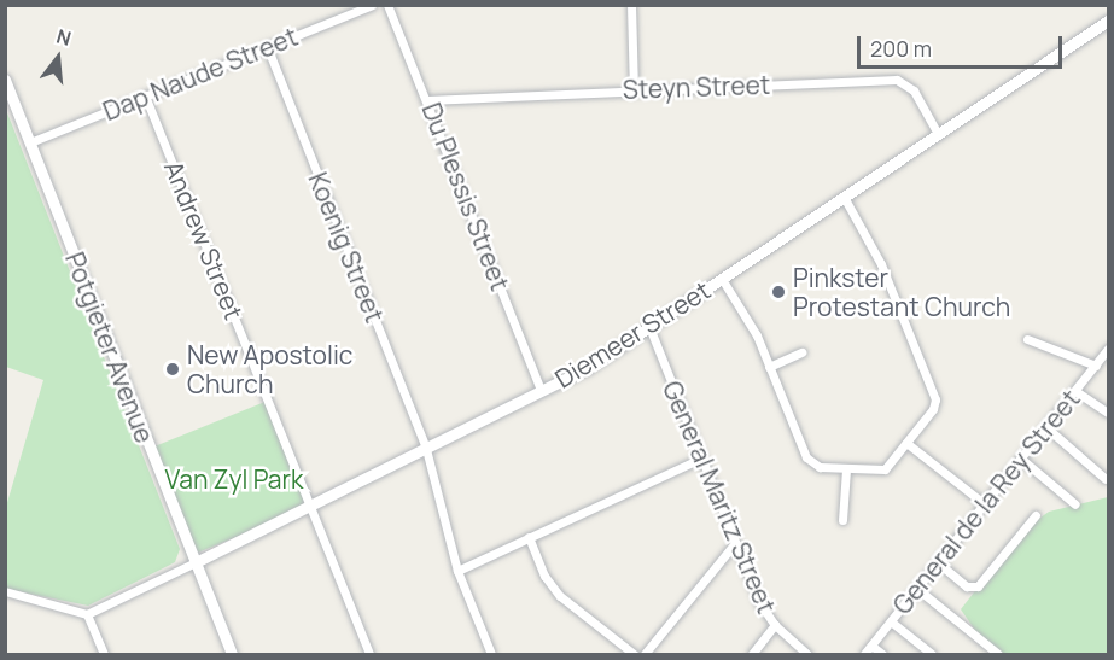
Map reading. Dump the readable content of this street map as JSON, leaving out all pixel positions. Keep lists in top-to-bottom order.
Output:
{
  "streets": {
    "street": [
      "Dap Naude Street",
      "Steyn Street",
      "Du Plessis Street",
      "Andrew Street",
      "Koenig Street",
      "Diemeer Street",
      "Potgieter Avenue",
      "General Maritz Street",
      "General de la Rey Street"
    ]
  },
  "crossings": [
    ["Dap Naude Street", "Andrew Street"],
    ["Dap Naude Street", "Koenig Street"],
    ["Dap Naude Street", "Potgieter Avenue"],
    ["Steyn Street", "Du Plessis Street"],
    ["Steyn Street", "Diemeer Street"],
    ["Du Plessis Street", "Diemeer Street"],
    ["Andrew Street", "Diemeer Street"],
    ["Koenig Street", "Diemeer Street"],
    ["Diemeer Street", "Potgieter Avenue"],
    ["Diemeer Street", "General Maritz Street"]
  ],
  "parks": ["Van Zyl Park"],
  "places": ["Pinkster Protestant Church", "New Apostolic Church"],
  "scale_bar": "200 m",
  "north": "top"
}
